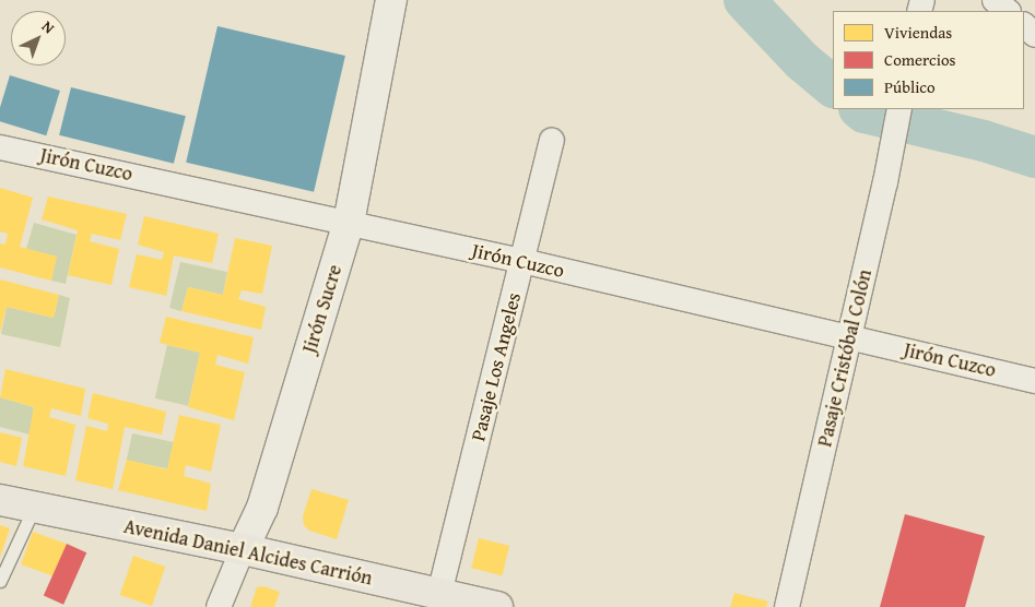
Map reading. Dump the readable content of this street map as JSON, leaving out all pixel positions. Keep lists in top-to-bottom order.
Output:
{
  "streets": {
    "main road": ["Avenida Daniel Alcides Carrión"],
    "street": [
      "Jirón Cuzco",
      "Jirón Sucre",
      "Pasaje Cristóbal Colón",
      "Pasaje Los Angeles"
    ]
  },
  "crossings": [
    ["Jirón Cuzco", "Jirón Sucre"],
    ["Jirón Cuzco", "Pasaje Cristóbal Colón"],
    ["Jirón Cuzco", "Pasaje Los Angeles"],
    ["Jirón Sucre", "Avenida Daniel Alcides Carrión"],
    ["Pasaje Los Angeles", "Avenida Daniel Alcides Carrión"]
  ],
  "legend": ["Viviendas", "Comercios", "Público"],
  "north": "top right"
}
